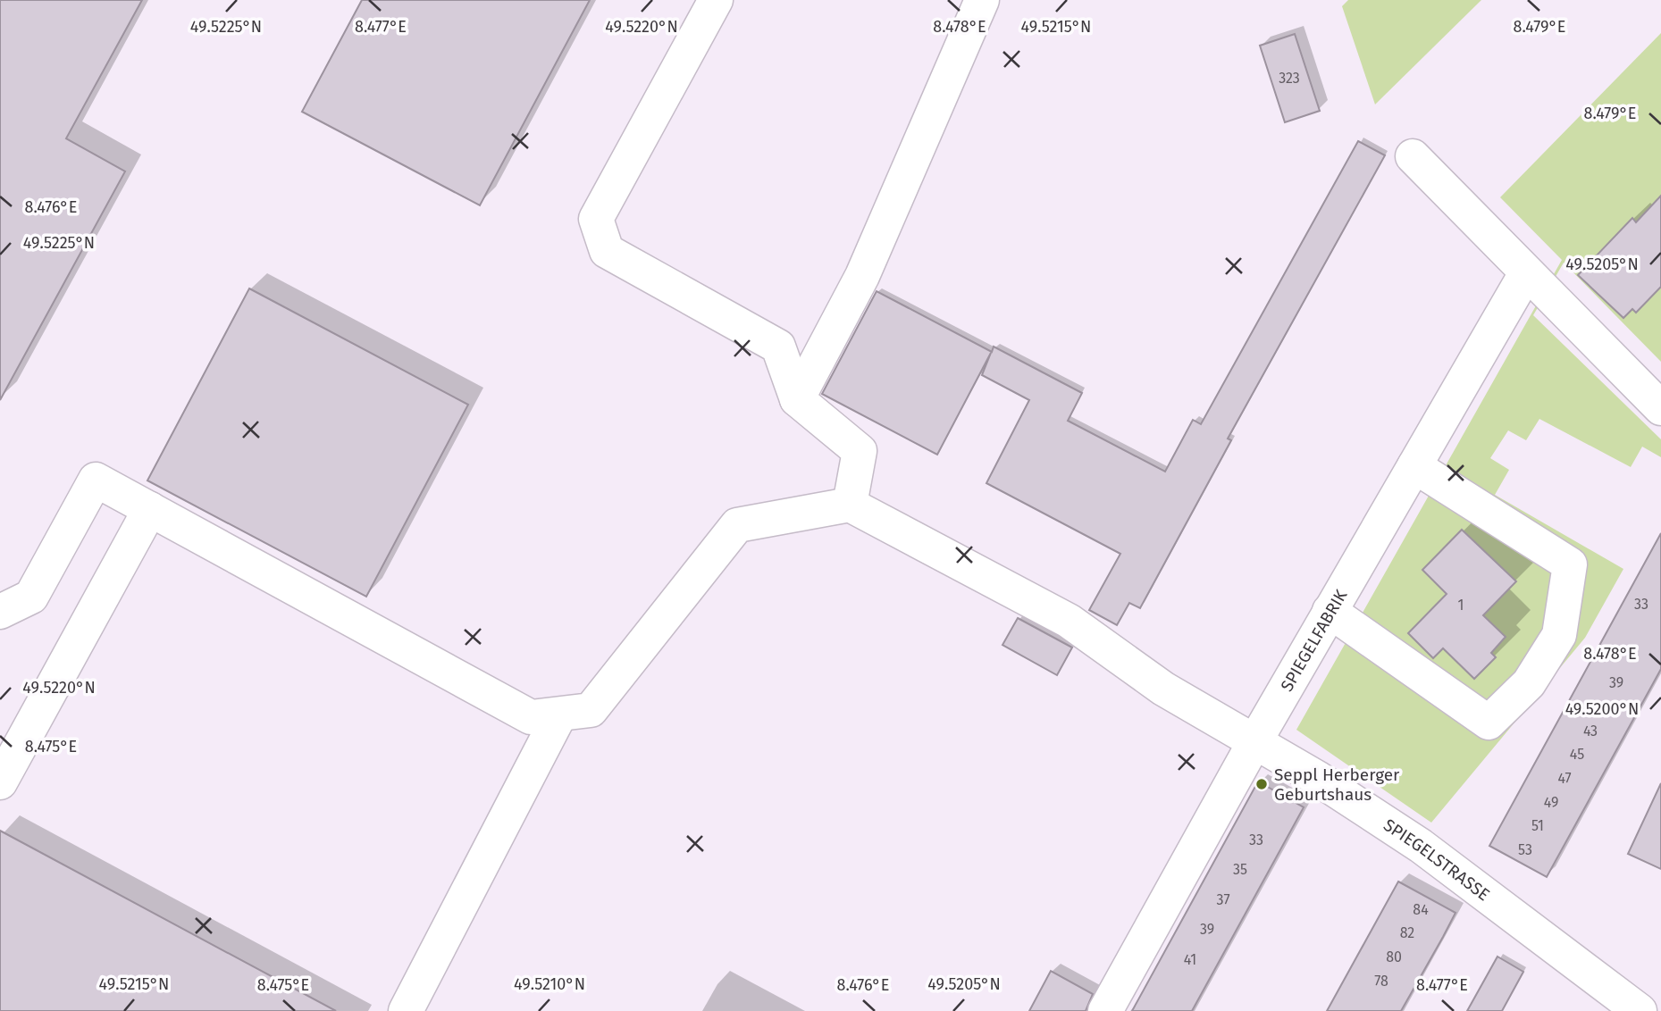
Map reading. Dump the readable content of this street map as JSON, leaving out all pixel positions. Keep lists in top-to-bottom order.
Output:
{
  "streets": {
    "street": ["SPIEGELFABRIK", "SPIEGELSTRASSE"]
  },
  "crossings": [
    ["SPIEGELFABRIK", "SPIEGELSTRASSE"]
  ],
  "places": ["Seppl Herberger Geburtshaus"],
  "house_numbers": [
    "323",
    "33",
    "1",
    "39",
    "43",
    "45",
    "47",
    "49",
    "51",
    "33",
    "53",
    "35",
    "37",
    "84",
    "39",
    "82",
    "80",
    "41",
    "78"
  ],
  "coordinates": [
    "8.477°E",
    "8.478°E",
    "8.479°E",
    "49.5225°N",
    "49.5220°N",
    "49.5215°N",
    "8.476°E",
    "49.5205°N",
    "49.5200°N",
    "8.475°E",
    "49.5210°N"
  ]
}
